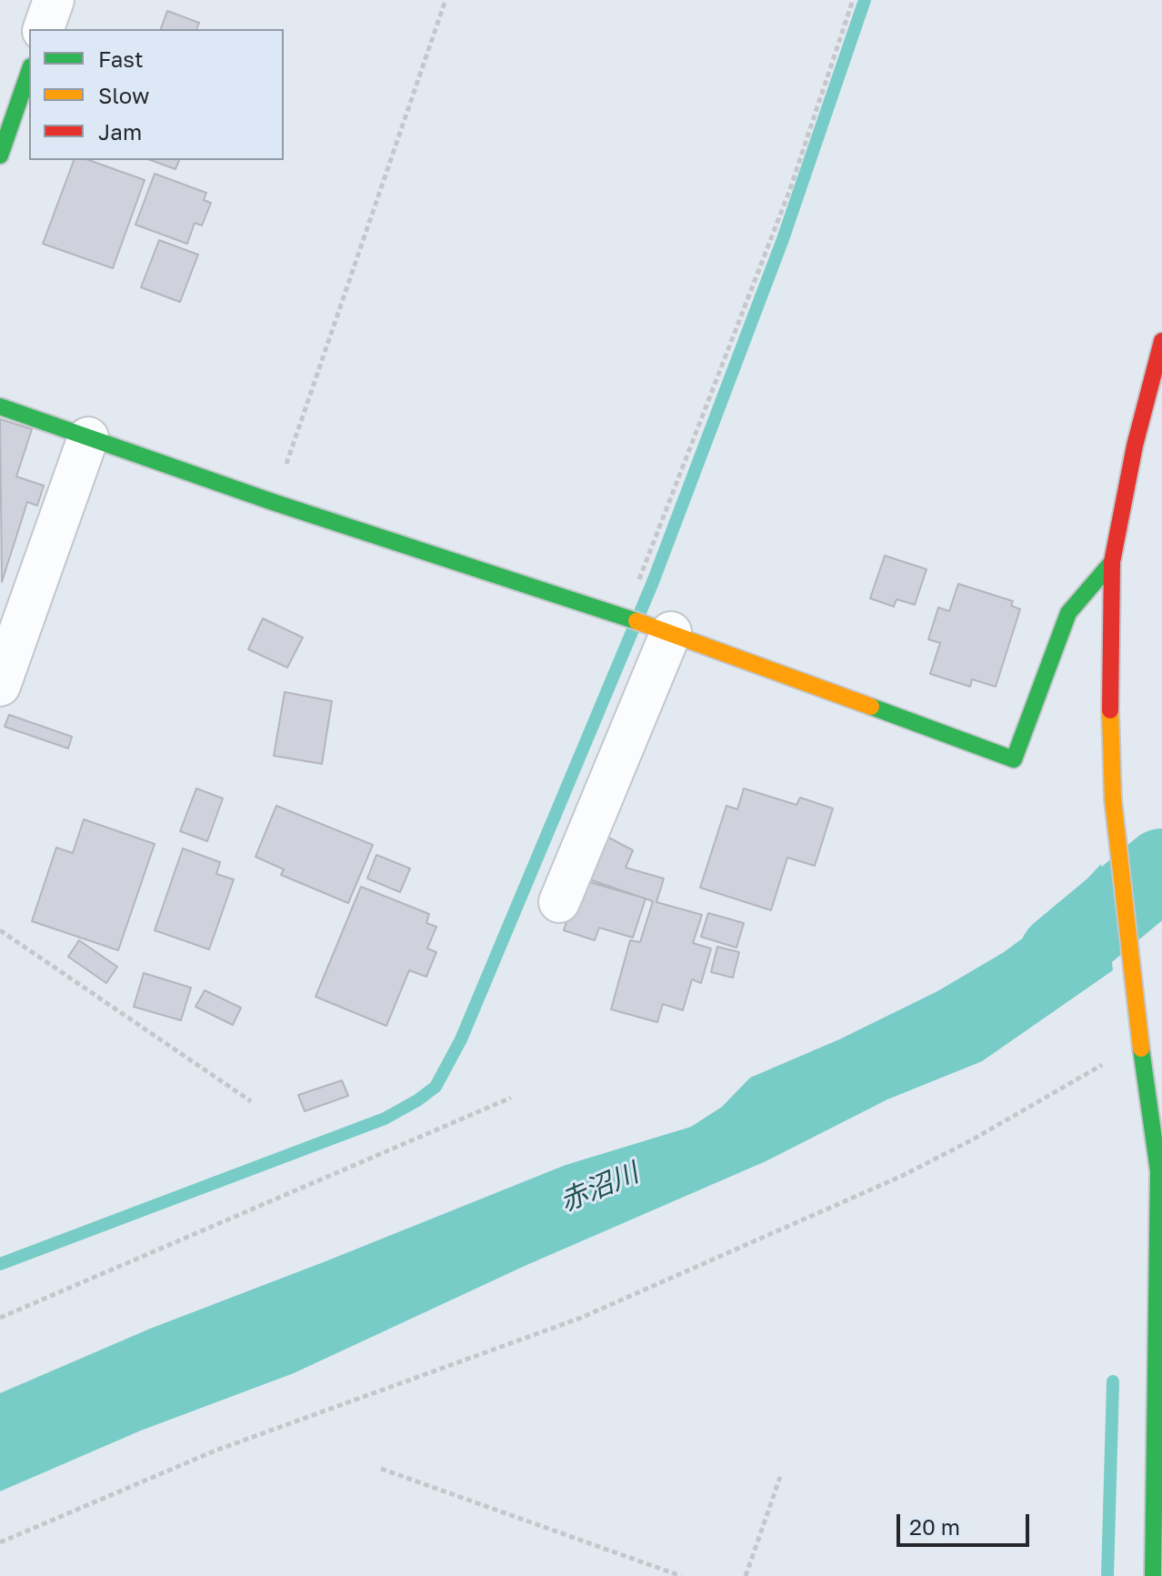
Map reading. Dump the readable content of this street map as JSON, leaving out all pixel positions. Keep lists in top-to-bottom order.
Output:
{
  "water": ["赤沼川"],
  "legend": ["Fast", "Slow", "Jam"],
  "scale_bar": "20 m"
}
